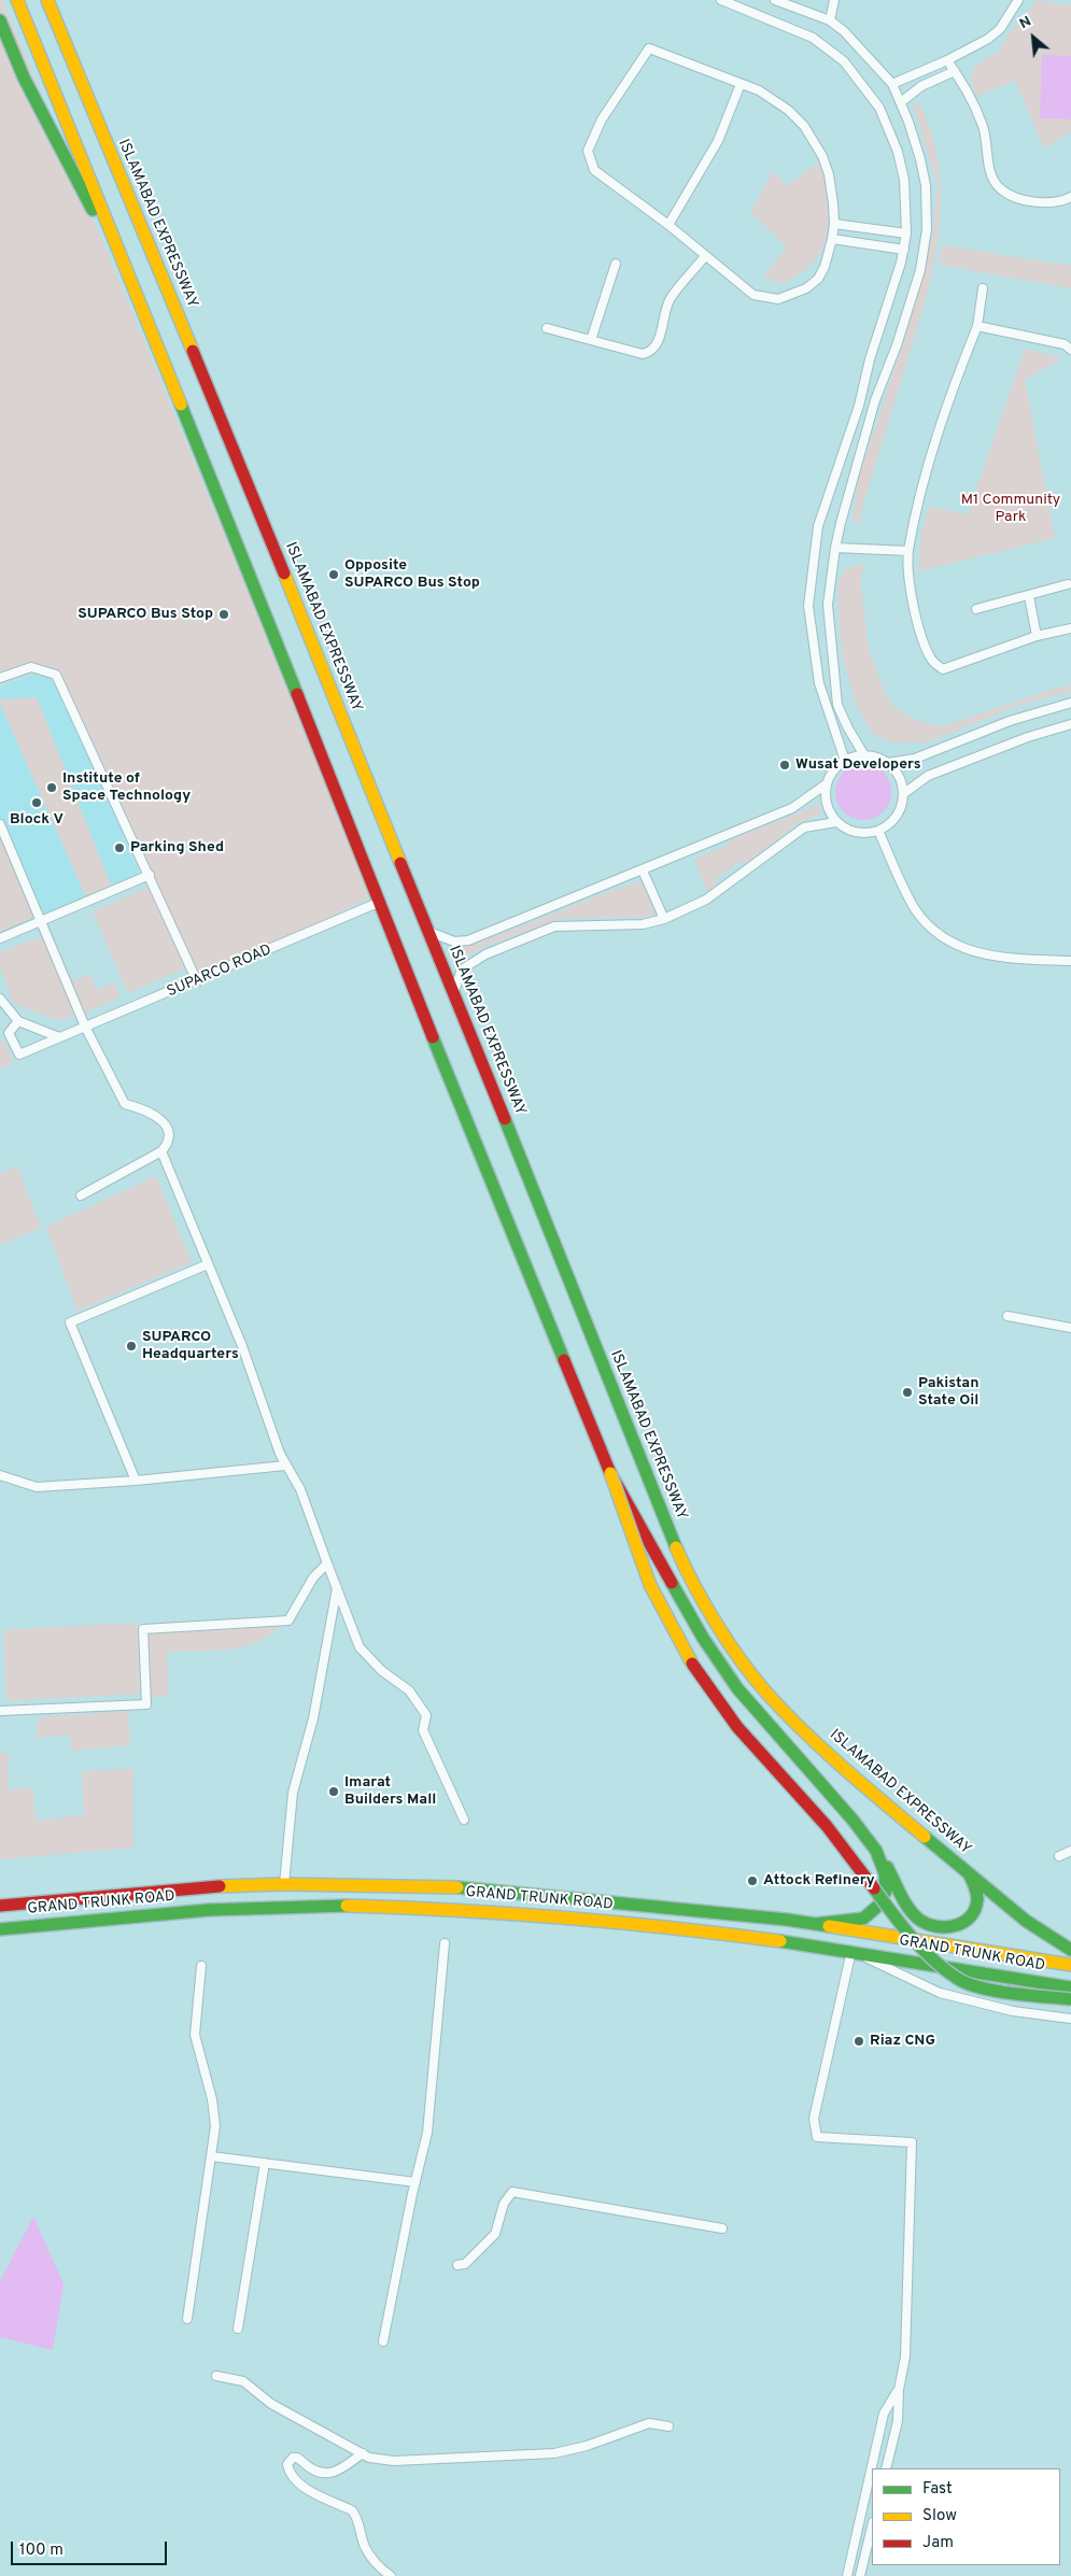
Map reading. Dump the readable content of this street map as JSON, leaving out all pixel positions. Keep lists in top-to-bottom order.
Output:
{
  "streets": {
    "highway": ["ISLAMABAD EXPRESSWAY", "GRAND TRUNK ROAD"],
    "street": ["SUPARCO ROAD"]
  },
  "parks": ["M1 Community Park"],
  "places": [
    "Opposite SUPARCO Bus Stop",
    "SUPARCO Bus Stop",
    "Wusat Developers",
    "Institute of Space Technology",
    "Block V",
    "Parking Shed",
    "SUPARCO Headquarters",
    "Pakistan State Oil",
    "Imarat Builders Mall",
    "Attock Refinery",
    "Riaz CNG"
  ],
  "legend": ["Fast", "Slow", "Jam"],
  "scale_bar": "100 m",
  "north": "top left"
}
